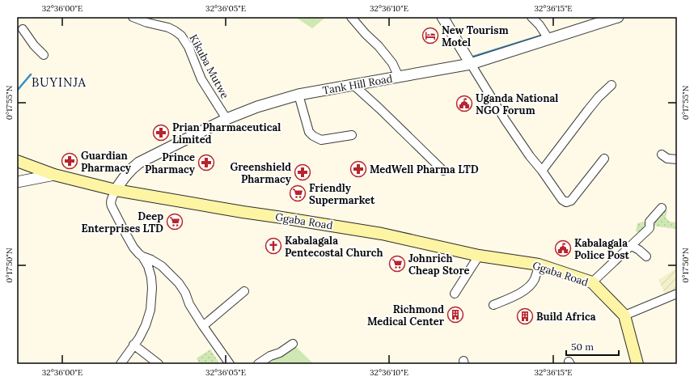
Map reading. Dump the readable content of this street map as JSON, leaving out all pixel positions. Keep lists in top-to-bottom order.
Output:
{
  "streets": {
    "main road": ["Ggaba Road"],
    "street": ["Kikuba Mutwe", "Tank Hill Road"]
  },
  "crossings": [
    ["Kikuba Mutwe", "Tank Hill Road"],
    ["Tank Hill Road", "Ggaba Road"]
  ],
  "districts": ["BUYINJA"],
  "places": {
    "hotel": ["New Tourism Motel"],
    "public building": ["Uganda National NGO Forum", "Kabalagala Police Post"],
    "pharmacy": [
      "Prian Pharmaceutical Limited",
      "Guardian Pharmacy",
      "Prince Pharmacy",
      "MedWell Pharma LTD",
      "Greenshield Pharmacy"
    ],
    "supermarket": ["Friendly Supermarket", "Deep Enterprises LTD", "Johnrich Cheap Store"],
    "church": ["Kabalagala Pentecostal Church"],
    "building": ["Richmond Medical Center", "Build Africa"]
  },
  "scale_bar": "50 m",
  "coordinates": [
    "32°36'00\"E",
    "32°36'05\"E",
    "32°36'10\"E",
    "32°36'15\"E",
    "0°17'55\"N",
    "0°17'50\"N"
  ]
}
